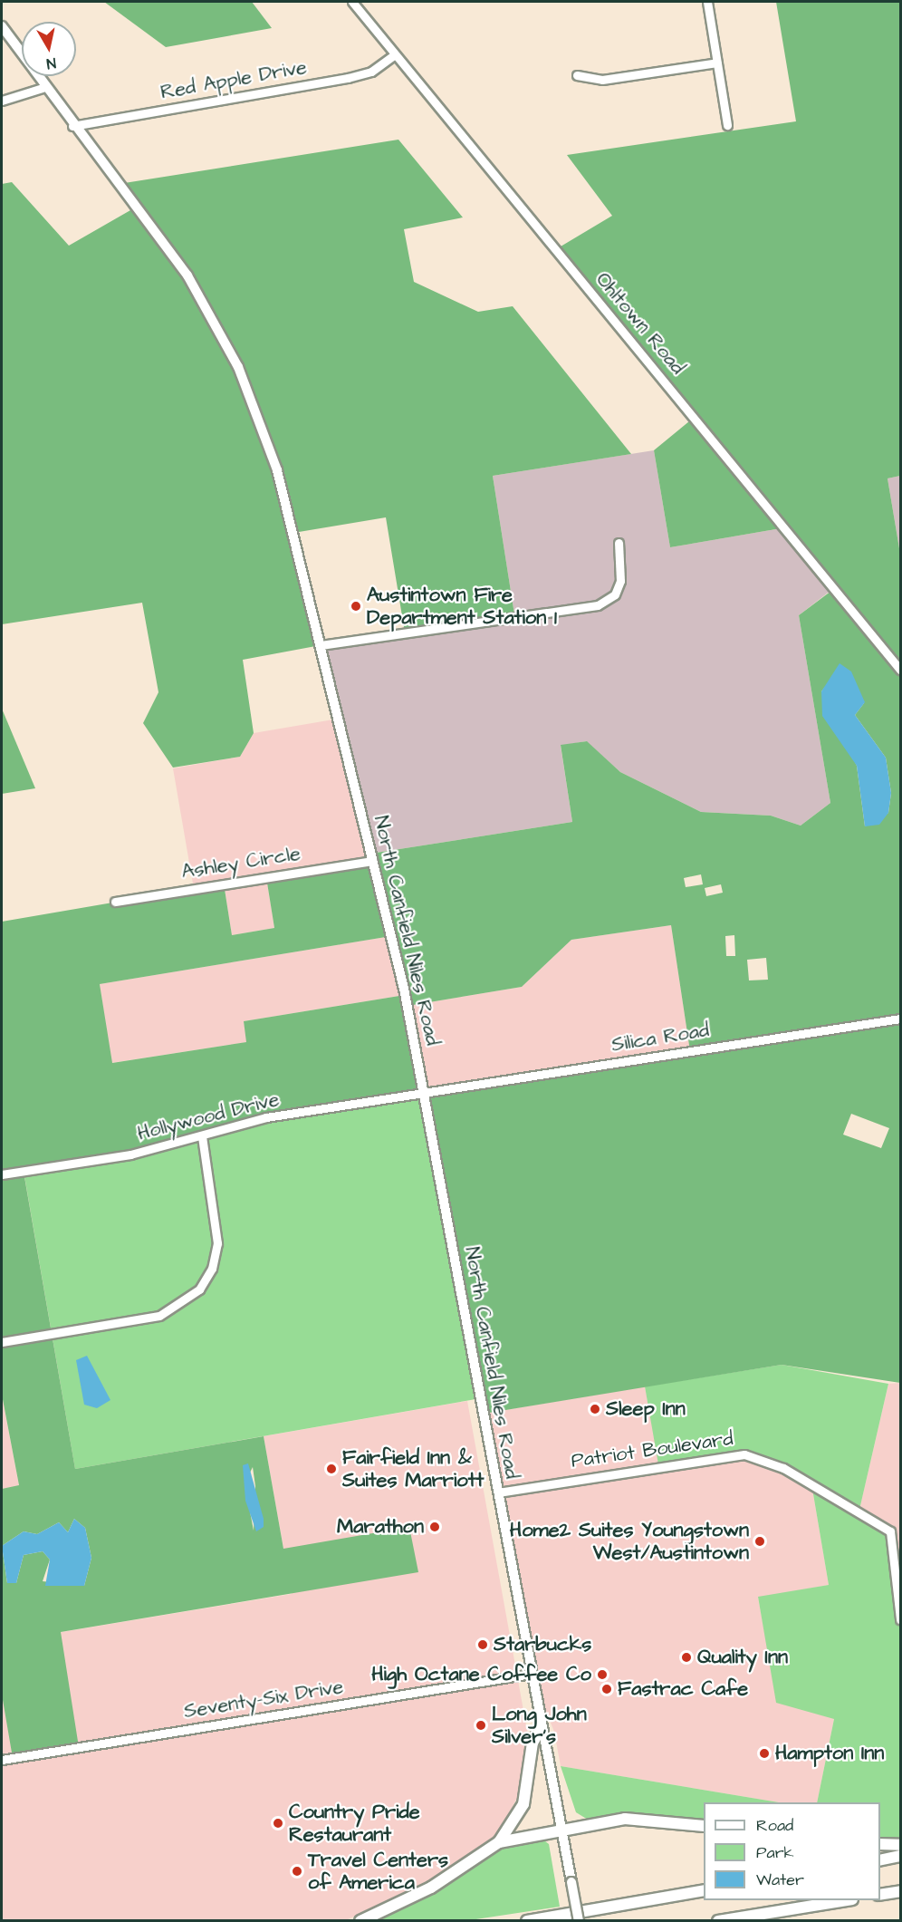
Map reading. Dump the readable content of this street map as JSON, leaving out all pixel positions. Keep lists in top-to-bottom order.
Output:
{
  "streets": {
    "main road": ["North Canfield Niles Road"],
    "street": [
      "Red Apple Drive",
      "Ohltown Road",
      "Ashley Circle",
      "Silica Road",
      "Hollywood Drive",
      "Patriot Boulevard",
      "Seventy-Six Drive"
    ]
  },
  "crossings": [
    ["Red Apple Drive", "Ohltown Road"],
    ["Red Apple Drive", "North Canfield Niles Road"],
    ["Ashley Circle", "North Canfield Niles Road"],
    ["North Canfield Niles Road", "Silica Road"],
    ["North Canfield Niles Road", "Hollywood Drive"],
    ["North Canfield Niles Road", "Patriot Boulevard"],
    ["North Canfield Niles Road", "Seventy-Six Drive"],
    ["Silica Road", "Hollywood Drive"]
  ],
  "places": [
    "Austintown Fire Department Station 1",
    "Sleep Inn",
    "Fairfield Inn & Suites Marriott",
    "Marathon",
    "Home2 Suites Youngstown West/Austintown",
    "Starbucks",
    "Quality Inn",
    "High Octane Coffee Co",
    "Fastrac Cafe",
    "Long John Silver's",
    "Hampton Inn",
    "Country Pride Restaurant",
    "Travel Centers of America"
  ],
  "legend": ["Road", "Park", "Water"],
  "north": "bottom"
}
